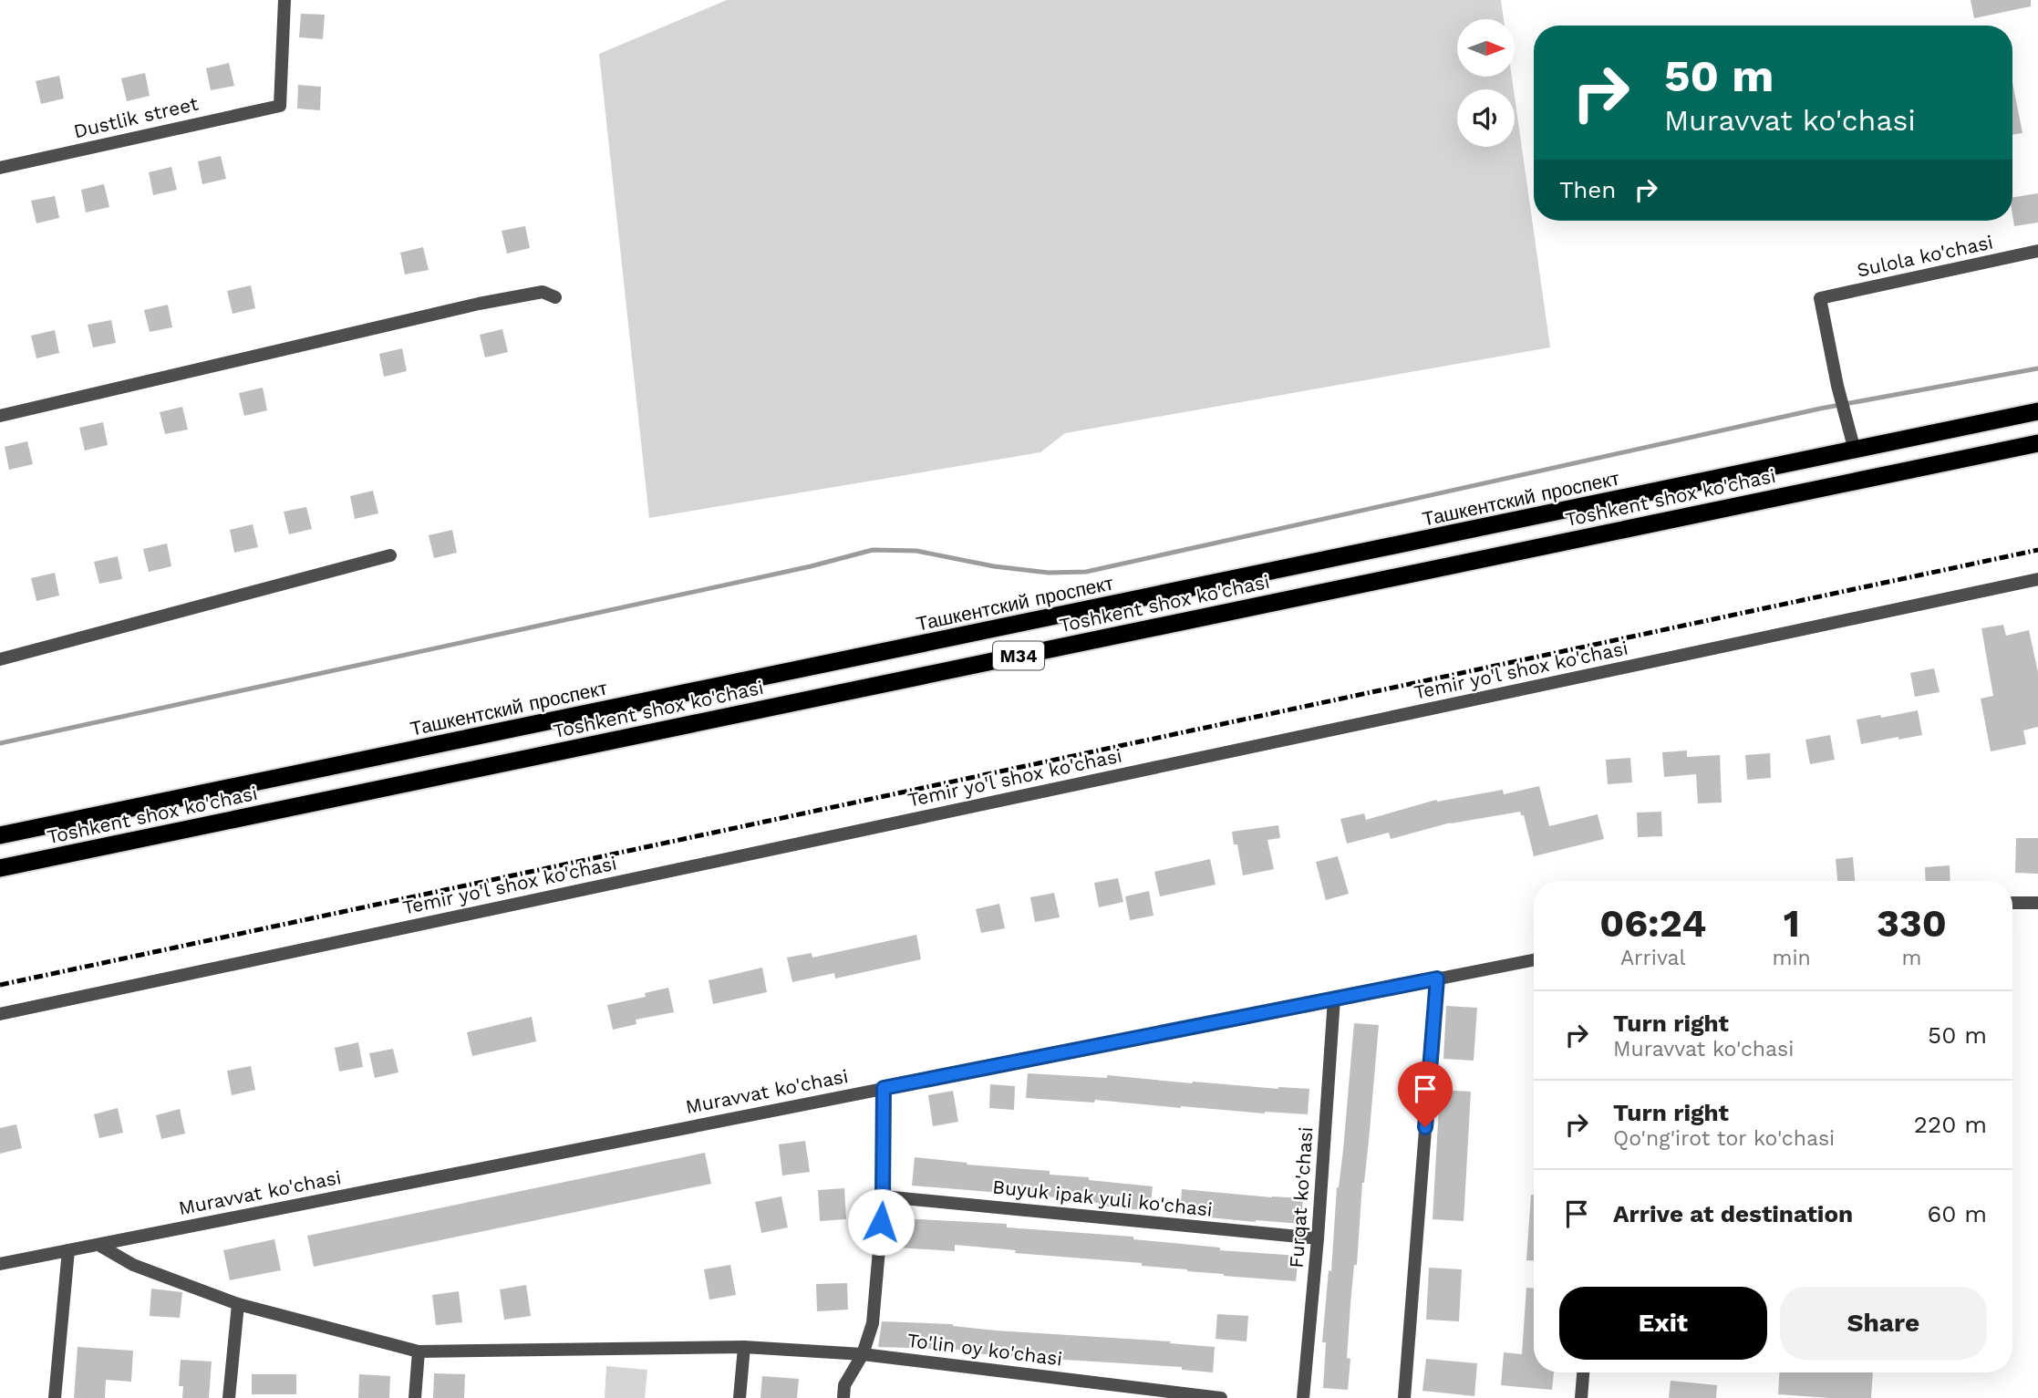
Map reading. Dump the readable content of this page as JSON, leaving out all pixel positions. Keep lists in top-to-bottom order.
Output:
{
  "streets": {
    "highway": ["Toshkent shox ko'chasi", "Ташкентский проспект", "M34"],
    "street": [
      "Dustlik street",
      "Sulola ko'chasi",
      "Temir yo'l shox ko'chasi",
      "Muravvat ko'chasi",
      "Furqat ko'chasi",
      "Buyuk ipak yuli ko'chasi",
      "To'lin oy ko'chasi"
    ]
  },
  "crossings": [
    ["Sulola ko'chasi", "Ташкентский проспект"],
    ["Muravvat ko'chasi", "Furqat ko'chasi"],
    ["Muravvat ko'chasi", "To'lin oy ko'chasi"],
    ["Furqat ko'chasi", "Buyuk ipak yuli ko'chasi"]
  ],
  "north": "right",
  "page": {
    "turn": ["50 m", "Muravvat ko'chasi"],
    "then": "Then",
    "eta": [
      "06:24",
      "Arrival",
      "1",
      "min",
      "330",
      "m"
    ],
    "list": [
      {
        "name": "Turn right",
        "note": "Muravvat ko'chasi",
        "value": "50 m"
      },
      {
        "name": "Turn right",
        "note": "Qo'ng'irot tor ko'chasi",
        "value": "220 m"
      },
      {
        "name": "Arrive at destination",
        "value": "60 m"
      }
    ],
    "buttons": ["Exit", "Share"]
  }
}
